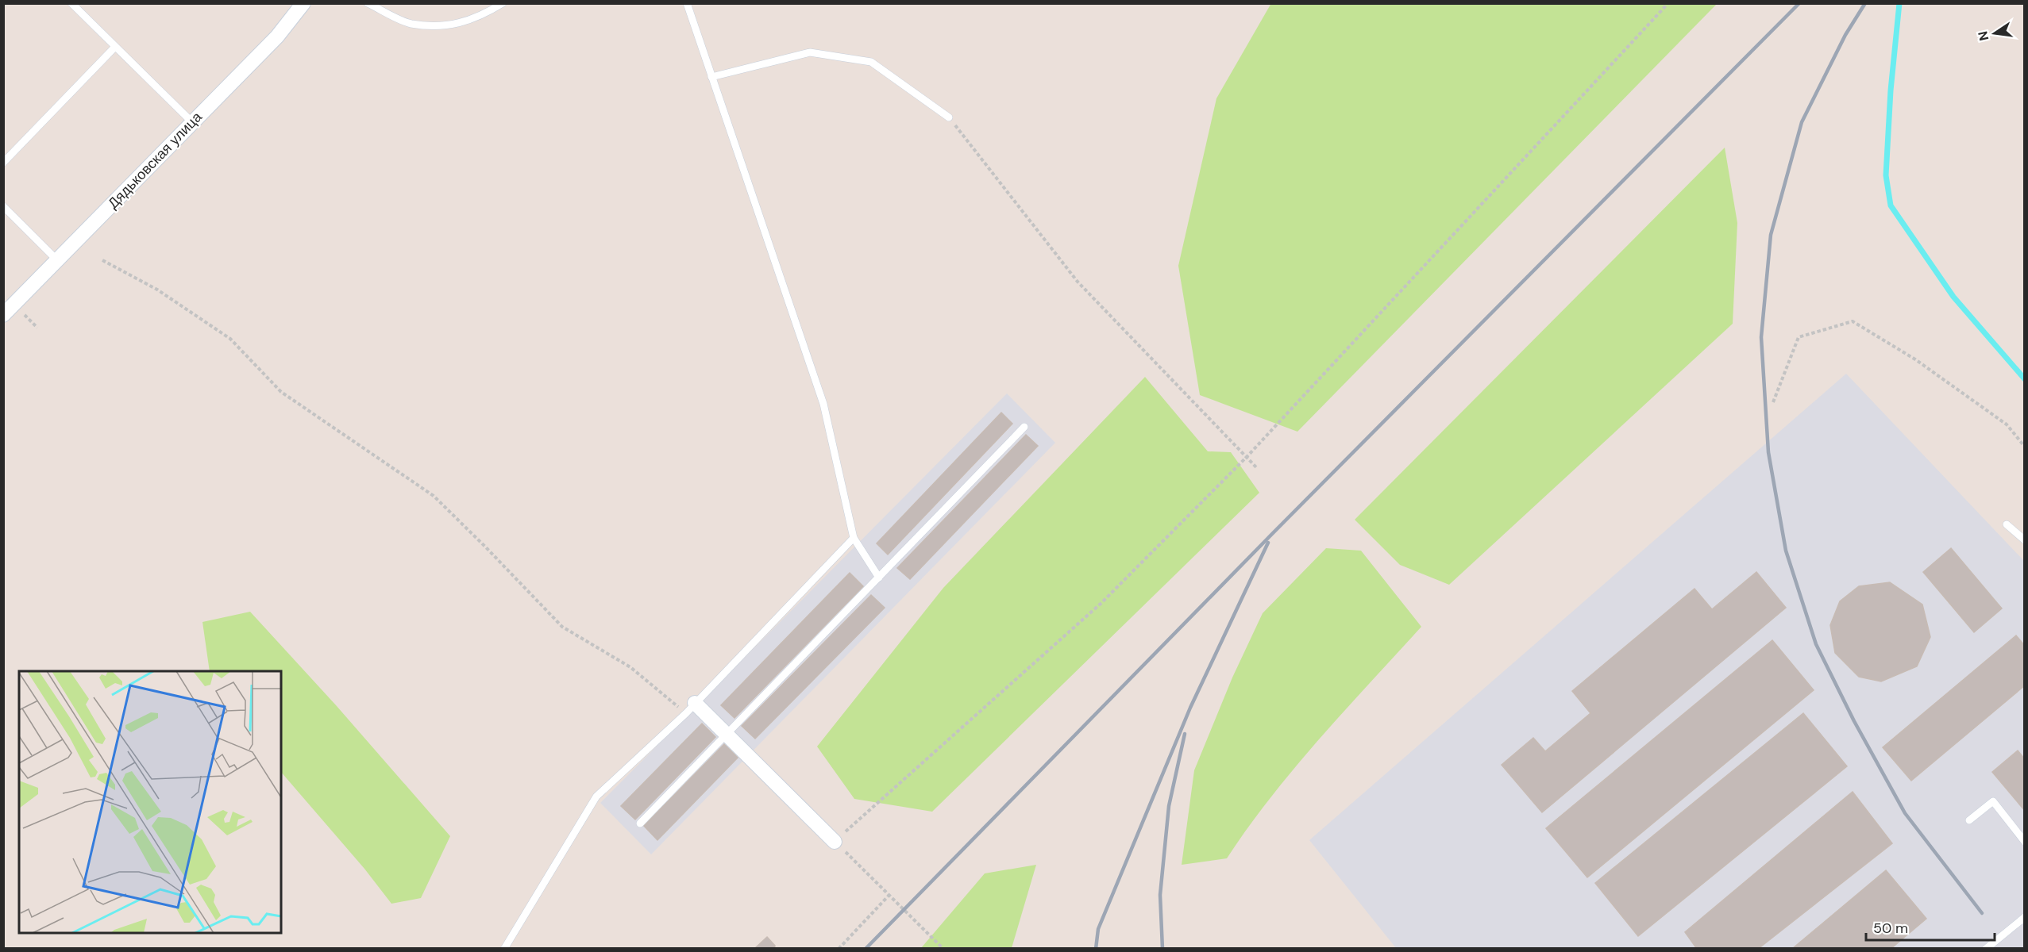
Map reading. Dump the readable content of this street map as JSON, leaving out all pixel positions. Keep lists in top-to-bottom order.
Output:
{
  "streets": {
    "street": ["Дядьковская улица"]
  },
  "scale_bar": "50 m",
  "north": "left"
}
